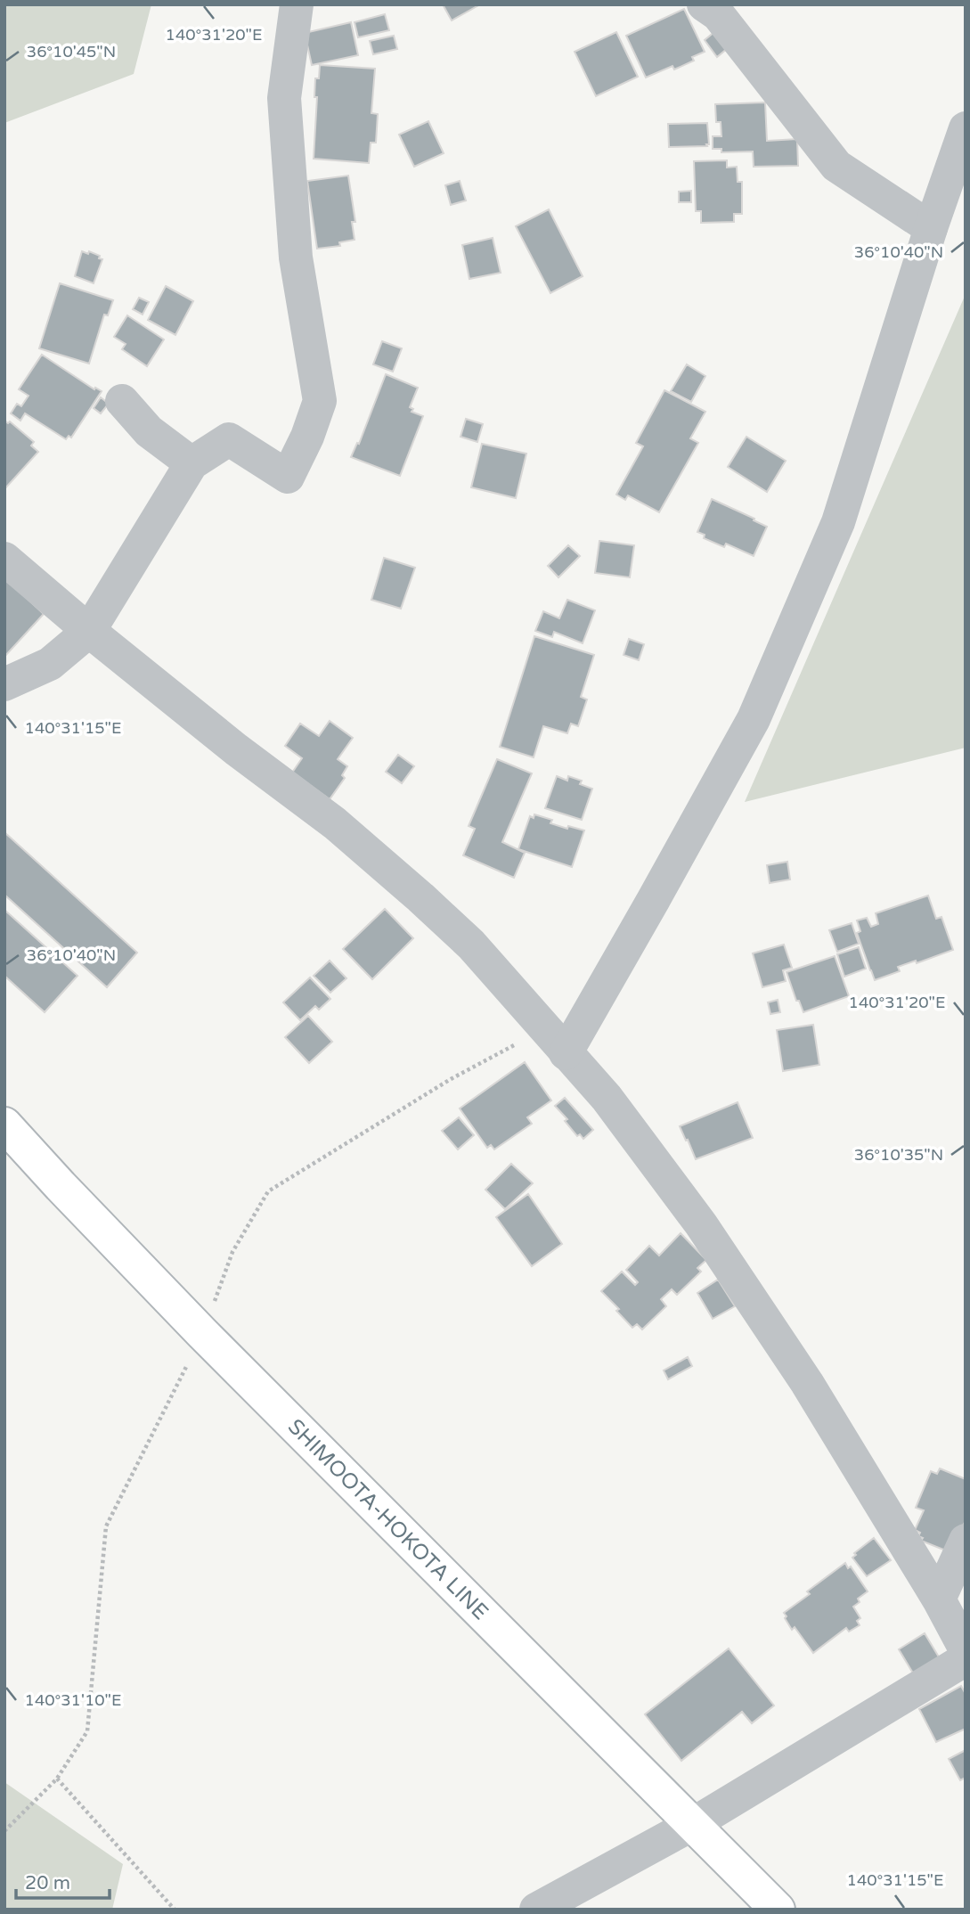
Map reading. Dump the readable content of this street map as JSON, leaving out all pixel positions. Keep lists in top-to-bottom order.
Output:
{
  "streets": {
    "main road": ["SHIMOOTA-HOKOTA LINE"]
  },
  "scale_bar": "20 m",
  "coordinates": [
    "140°31'20\"E",
    "36°10'45\"N",
    "36°10'40\"N",
    "140°31'15\"E",
    "36°10'35\"N",
    "140°31'10\"E"
  ]
}
